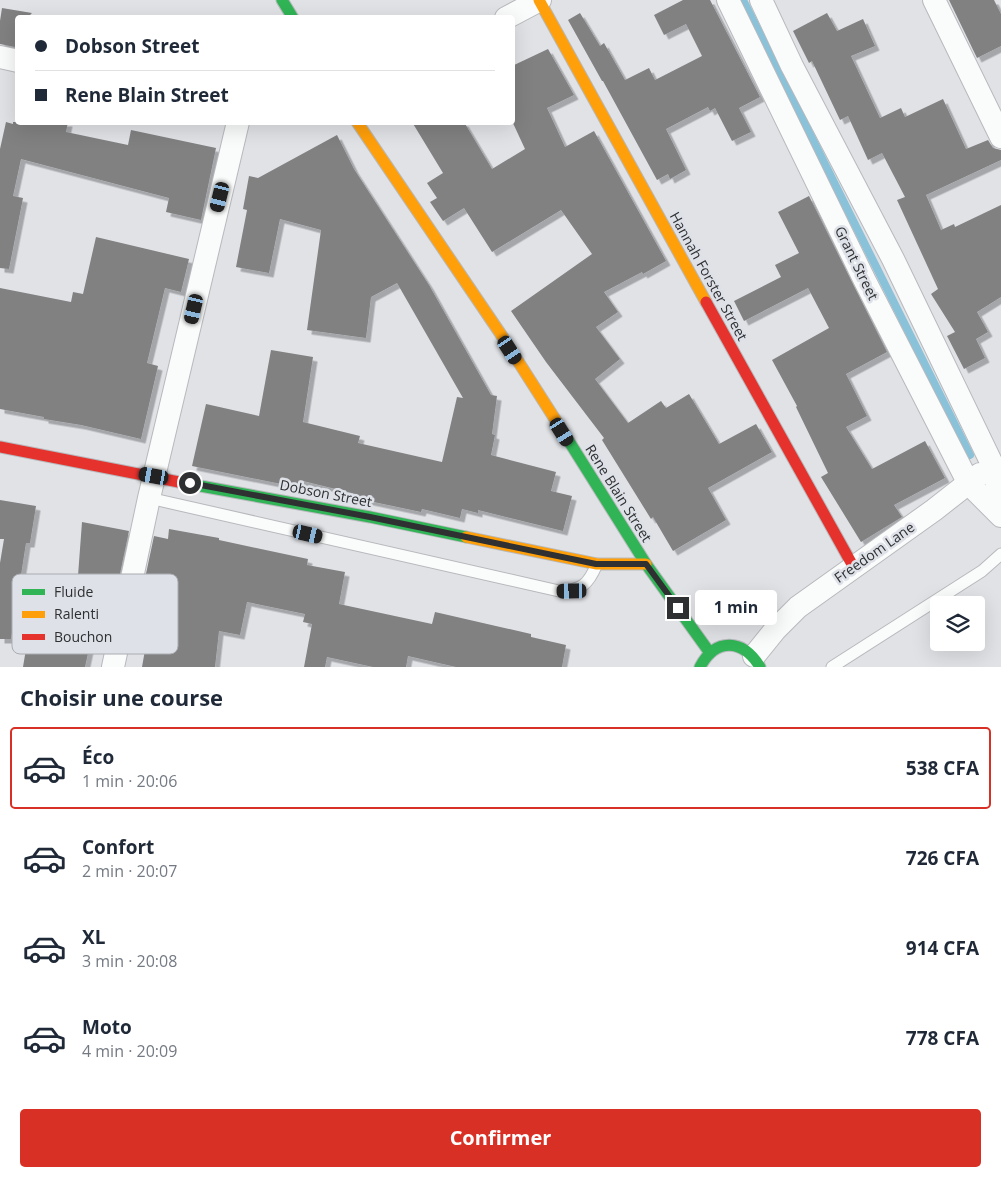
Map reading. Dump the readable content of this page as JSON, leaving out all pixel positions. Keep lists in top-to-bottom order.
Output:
{
  "streets": {
    "street": [
      "Grant Street",
      "Hannah Forster Street",
      "Dobson Street",
      "Rene Blain Street",
      "Freedom Lane"
    ]
  },
  "crossings": [
    ["Grant Street", "Freedom Lane"],
    ["Hannah Forster Street", "Freedom Lane"],
    ["Dobson Street", "Rene Blain Street"]
  ],
  "legend": ["Fluide", "Ralenti", "Bouchon"],
  "page": {
    "banner": ["Dobson Street", "Rene Blain Street"],
    "bubble": "1 min",
    "heading": "Choisir une course",
    "list": [
      {
        "name": "Éco",
        "note": "1 min · 20:06",
        "value": "538 CFA"
      },
      {
        "name": "Confort",
        "note": "2 min · 20:07",
        "value": "726 CFA"
      },
      {
        "name": "XL",
        "note": "3 min · 20:08",
        "value": "914 CFA"
      },
      {
        "name": "Moto",
        "note": "4 min · 20:09",
        "value": "778 CFA"
      }
    ],
    "buttons": "Confirmer"
  }
}
